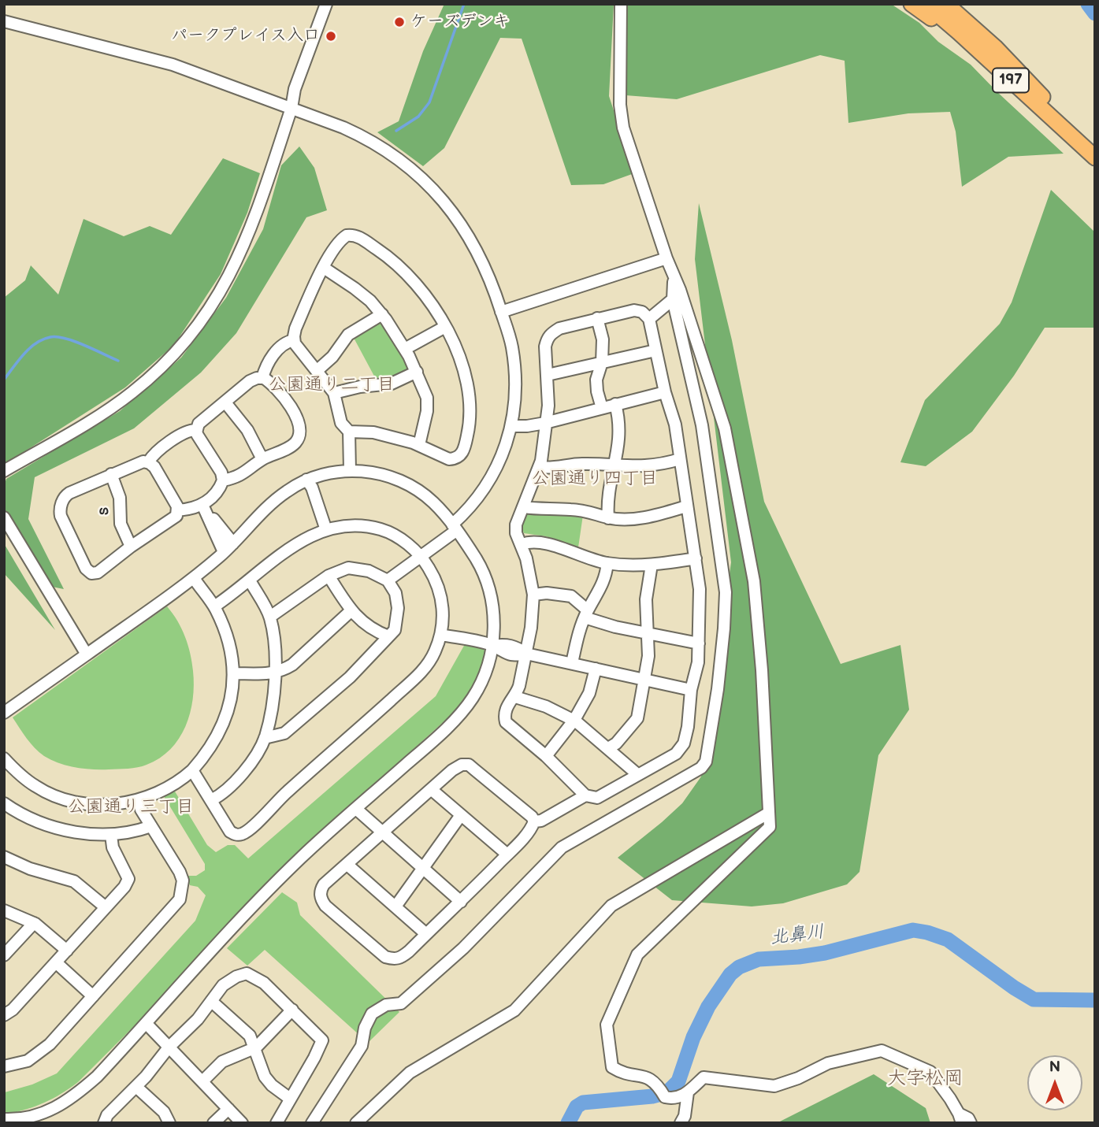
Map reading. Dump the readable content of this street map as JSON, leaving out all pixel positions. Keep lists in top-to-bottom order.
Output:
{
  "streets": {
    "highway": ["197"],
    "street": ["s"]
  },
  "districts": [
    "公園通り二丁目",
    "公園通り四丁目",
    "公園通り三丁目",
    "大字松岡"
  ],
  "water": ["北鼻川"],
  "places": ["ケーズデンキ", "パークプレイス入口"],
  "north": "top"
}
